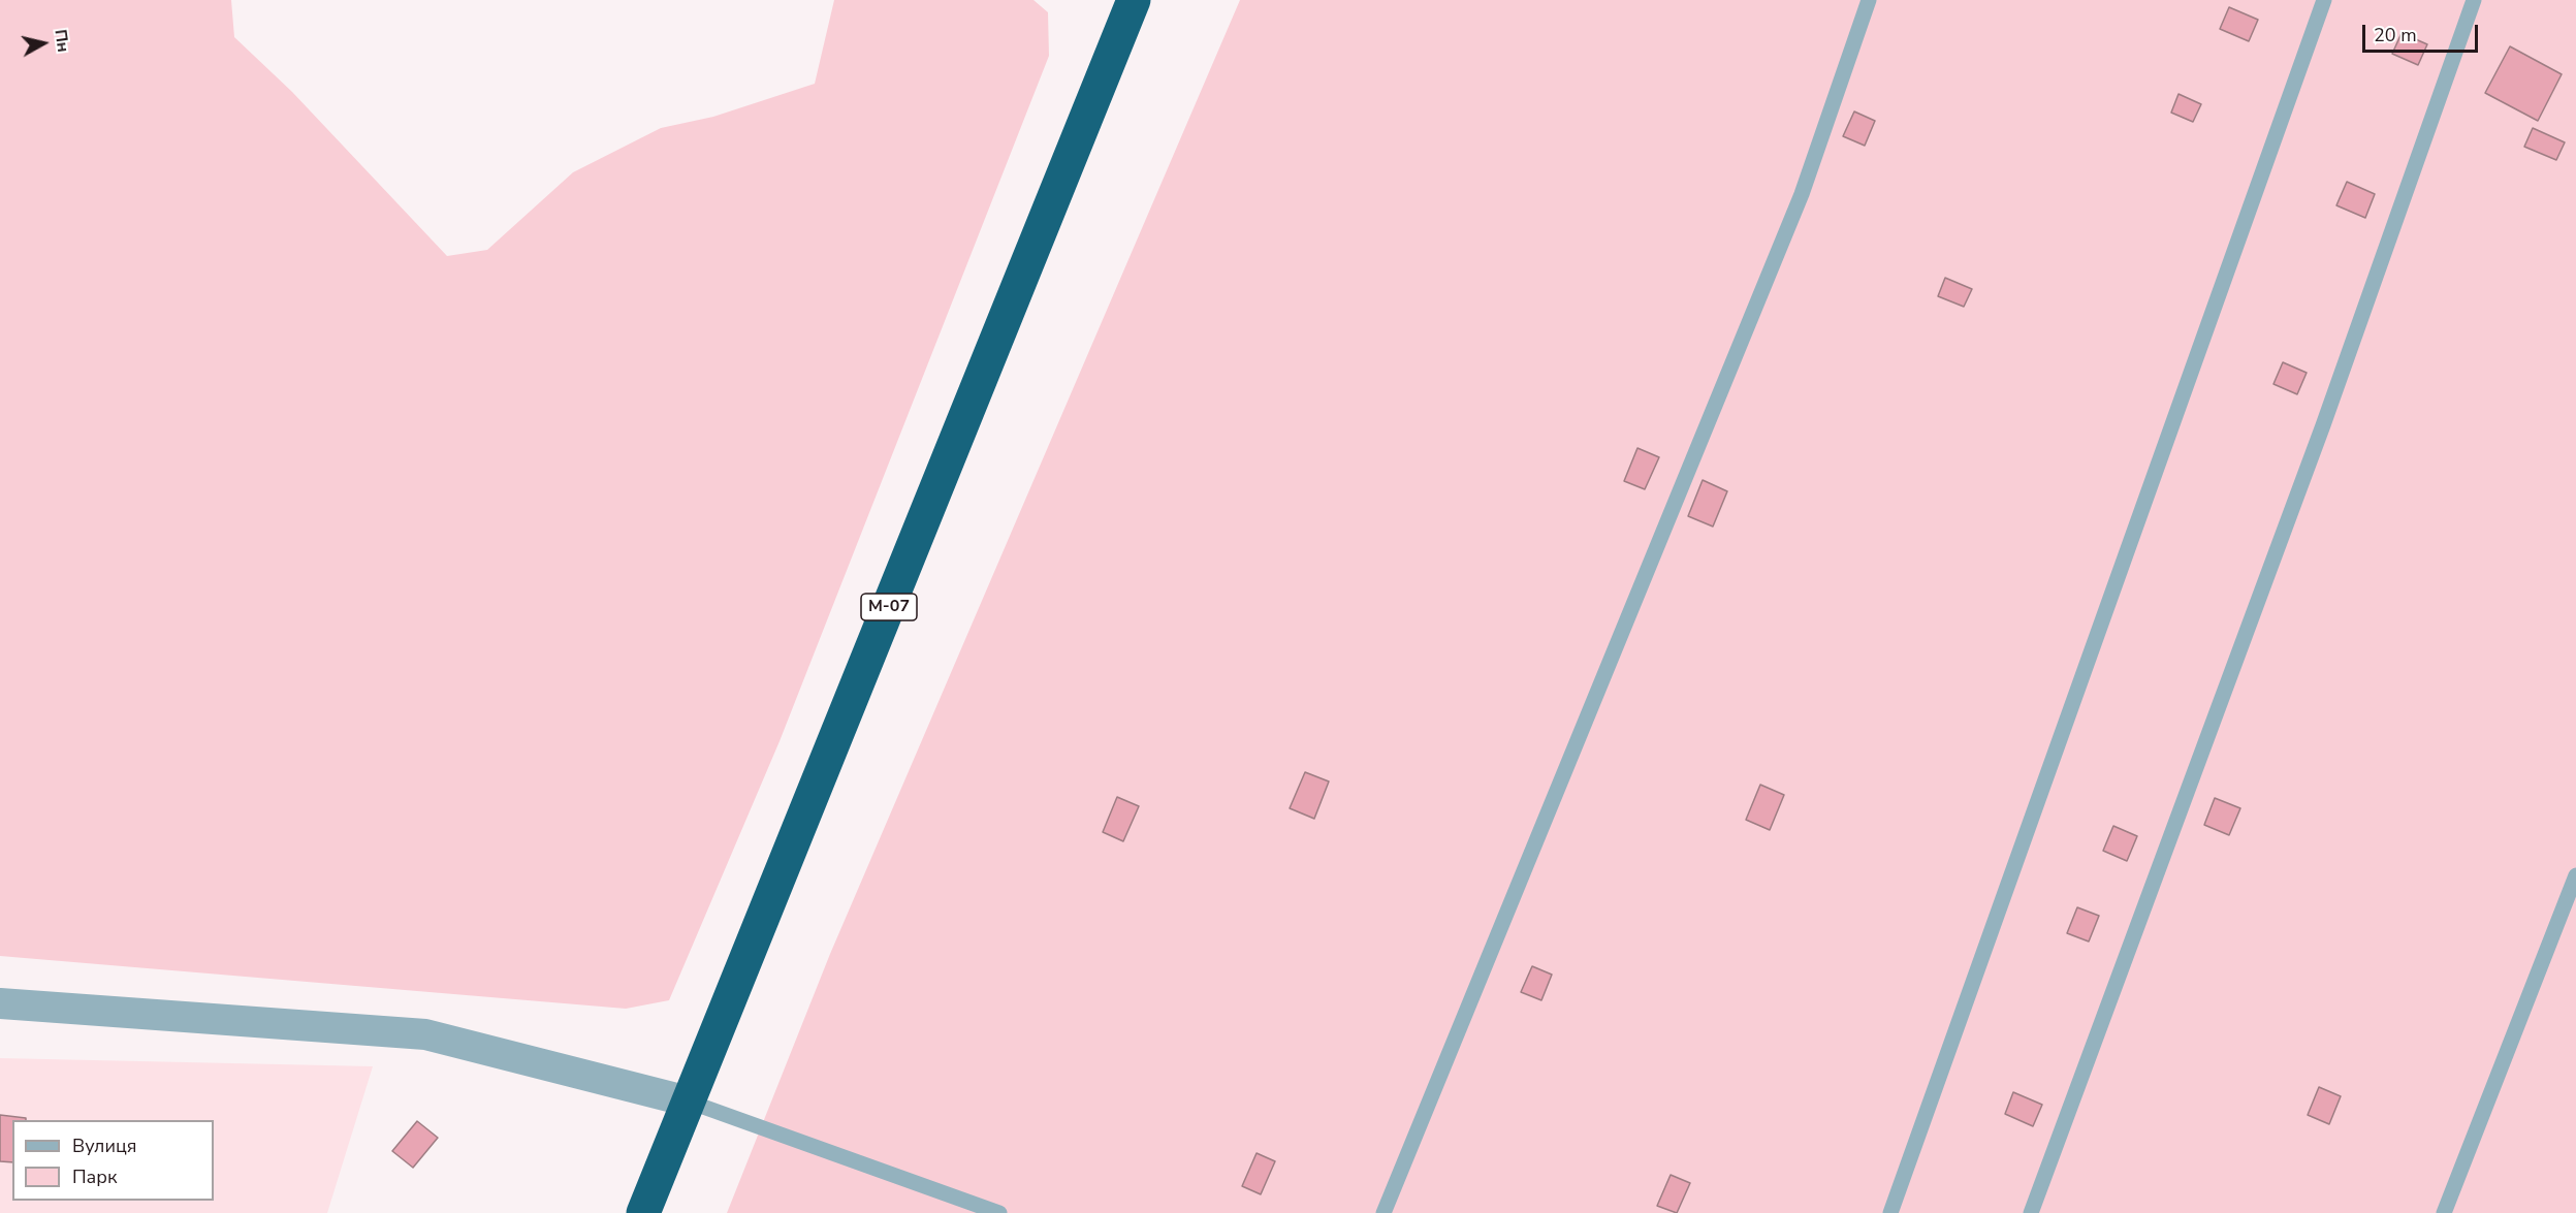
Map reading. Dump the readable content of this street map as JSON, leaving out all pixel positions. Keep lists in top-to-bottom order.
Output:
{
  "streets": {
    "highway": ["М-07"]
  },
  "legend": ["Вулиця", "Парк"],
  "scale_bar": "20 m",
  "north": "right"
}
